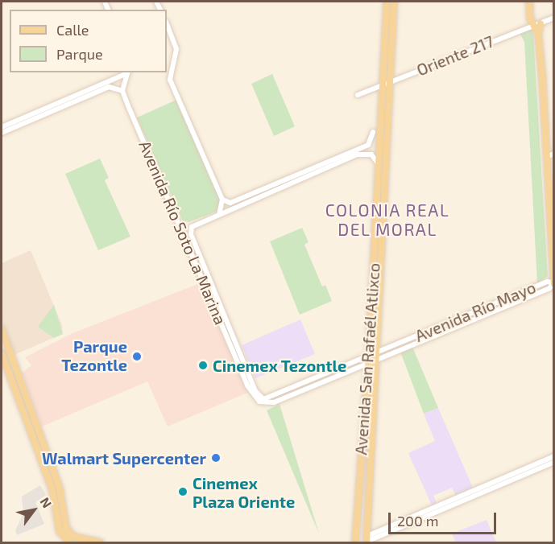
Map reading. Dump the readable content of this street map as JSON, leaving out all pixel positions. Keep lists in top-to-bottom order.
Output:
{
  "streets": {
    "main road": ["Avenida San Rafaél Atlixco"],
    "street": ["Oriente 217", "Avenida Río Soto La Marina", "Avenida Río Mayo"]
  },
  "crossings": [
    ["Oriente 217", "Avenida San Rafaél Atlixco"],
    ["Avenida Río Soto La Marina", "Avenida Río Mayo"],
    ["Avenida Río Mayo", "Avenida San Rafaél Atlixco"]
  ],
  "districts": ["COLONIA REAL DEL MORAL"],
  "places": [
    "Parque Tezontle",
    "Cinemex Tezontle",
    "Walmart Supercenter",
    "Cinemex Plaza Oriente"
  ],
  "legend": ["Calle", "Parque"],
  "scale_bar": "200 m",
  "north": "top right"
}
